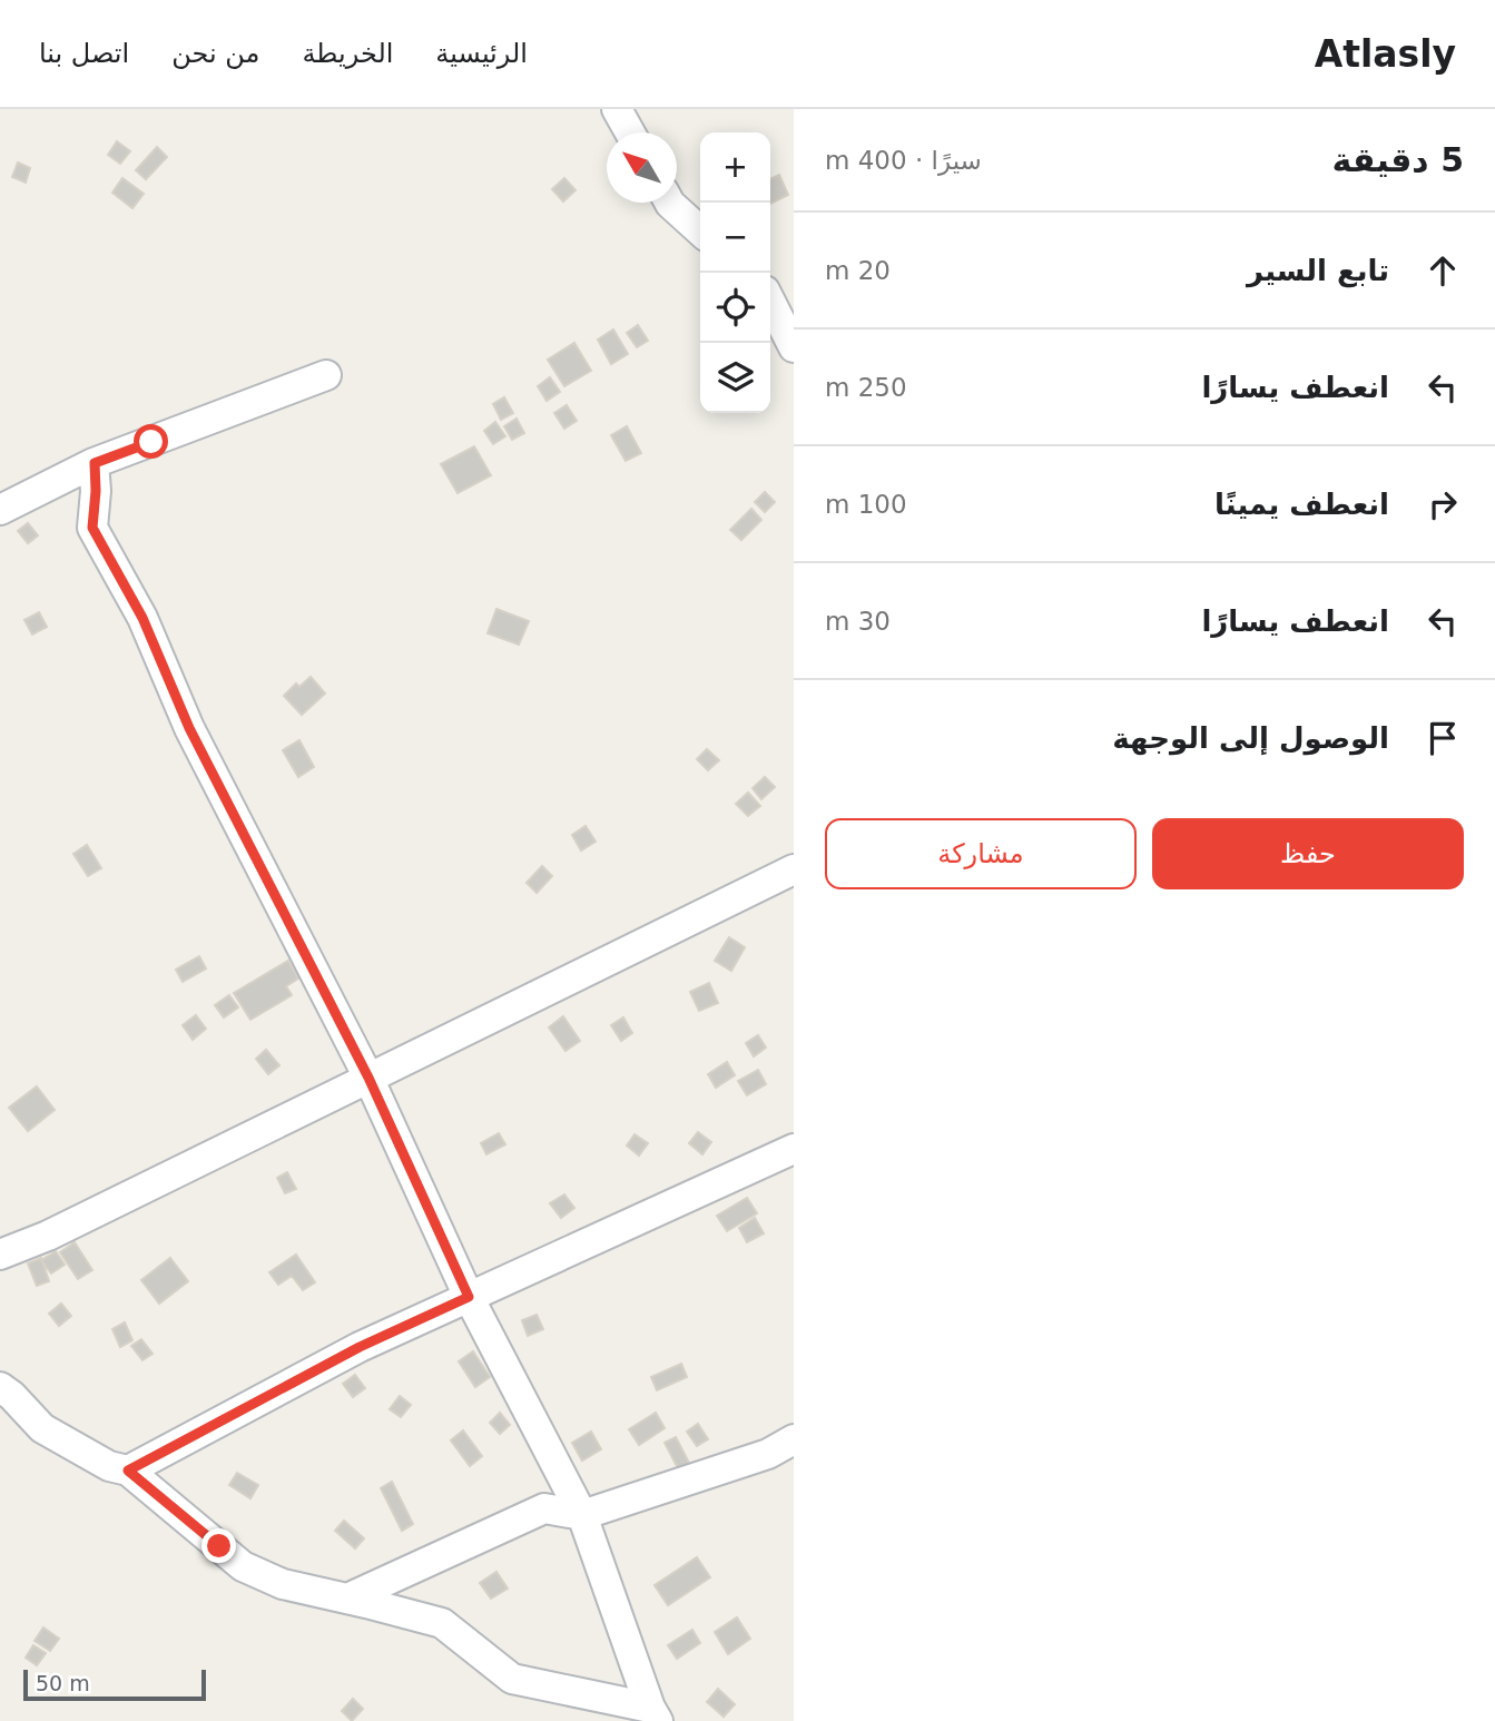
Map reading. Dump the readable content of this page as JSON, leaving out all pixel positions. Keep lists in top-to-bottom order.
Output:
{
  "scale_bar": "50 m",
  "north": "top left",
  "page": {
    "header": "Atlasly",
    "nav": [
      "الرئيسية",
      "الخريطة",
      "من نحن",
      "اتصل بنا"
    ],
    "heading": ["5 دقيقة", "سيرًا · 400 m"],
    "map_buttons": ["+", "−"],
    "list": [
      ["تابع السير", "20 m"],
      ["انعطف يسارًا", "250 m"],
      ["انعطف يمينًا", "100 m"],
      ["انعطف يسارًا", "30 m"],
      "الوصول إلى الوجهة"
    ],
    "buttons": ["حفظ", "مشاركة"],
    "scale": "50 m"
  }
}
